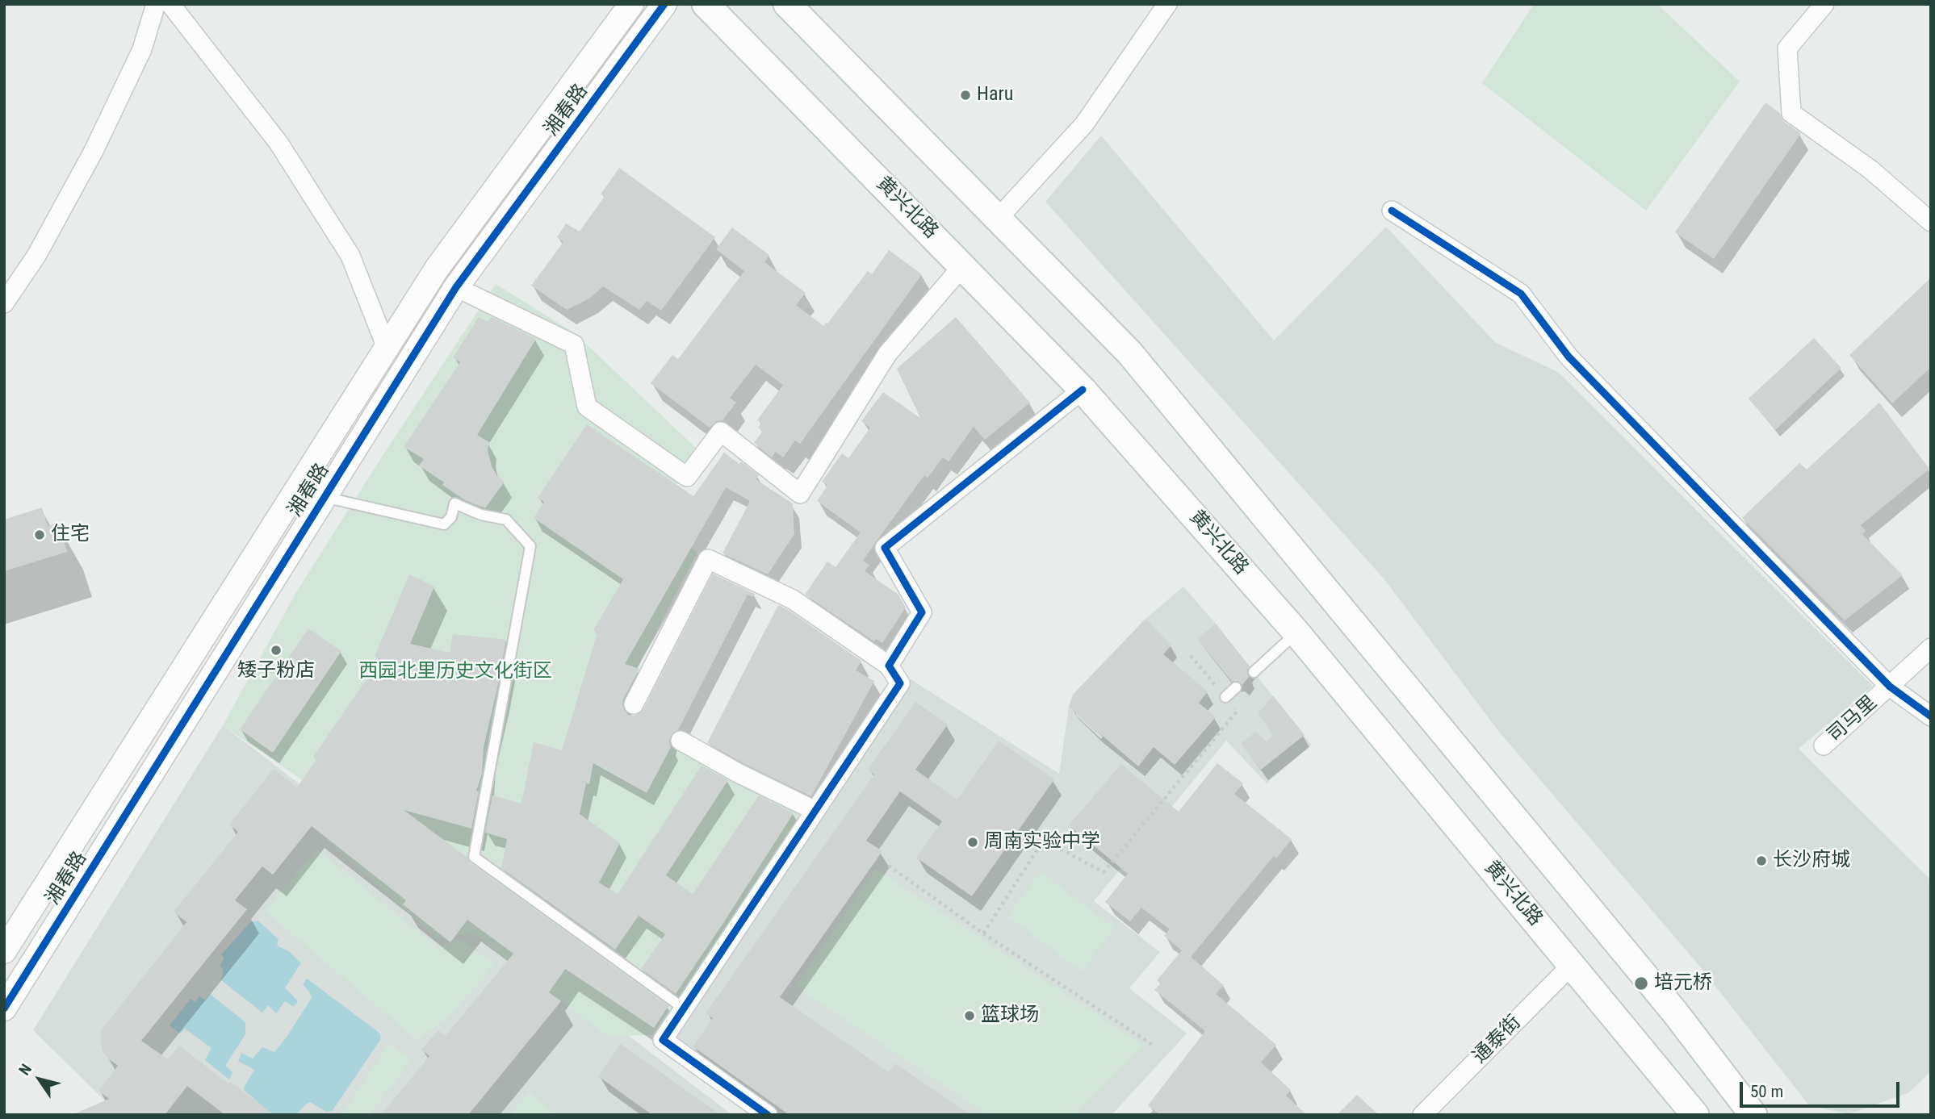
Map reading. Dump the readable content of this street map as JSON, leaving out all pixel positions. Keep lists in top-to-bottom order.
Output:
{
  "streets": {
    "main road": ["黄兴北路"],
    "street": ["湘春路", "司马里", "通泰街"]
  },
  "crossings": [
    ["黄兴北路", "通泰街"]
  ],
  "parks": ["西园北里历史文化街区"],
  "places": [
    "Haru",
    "住宅",
    "矮子粉店",
    "周南实验中学",
    "长沙府城",
    "培元桥",
    "篮球场"
  ],
  "scale_bar": "50 m",
  "north": "top left"
}
